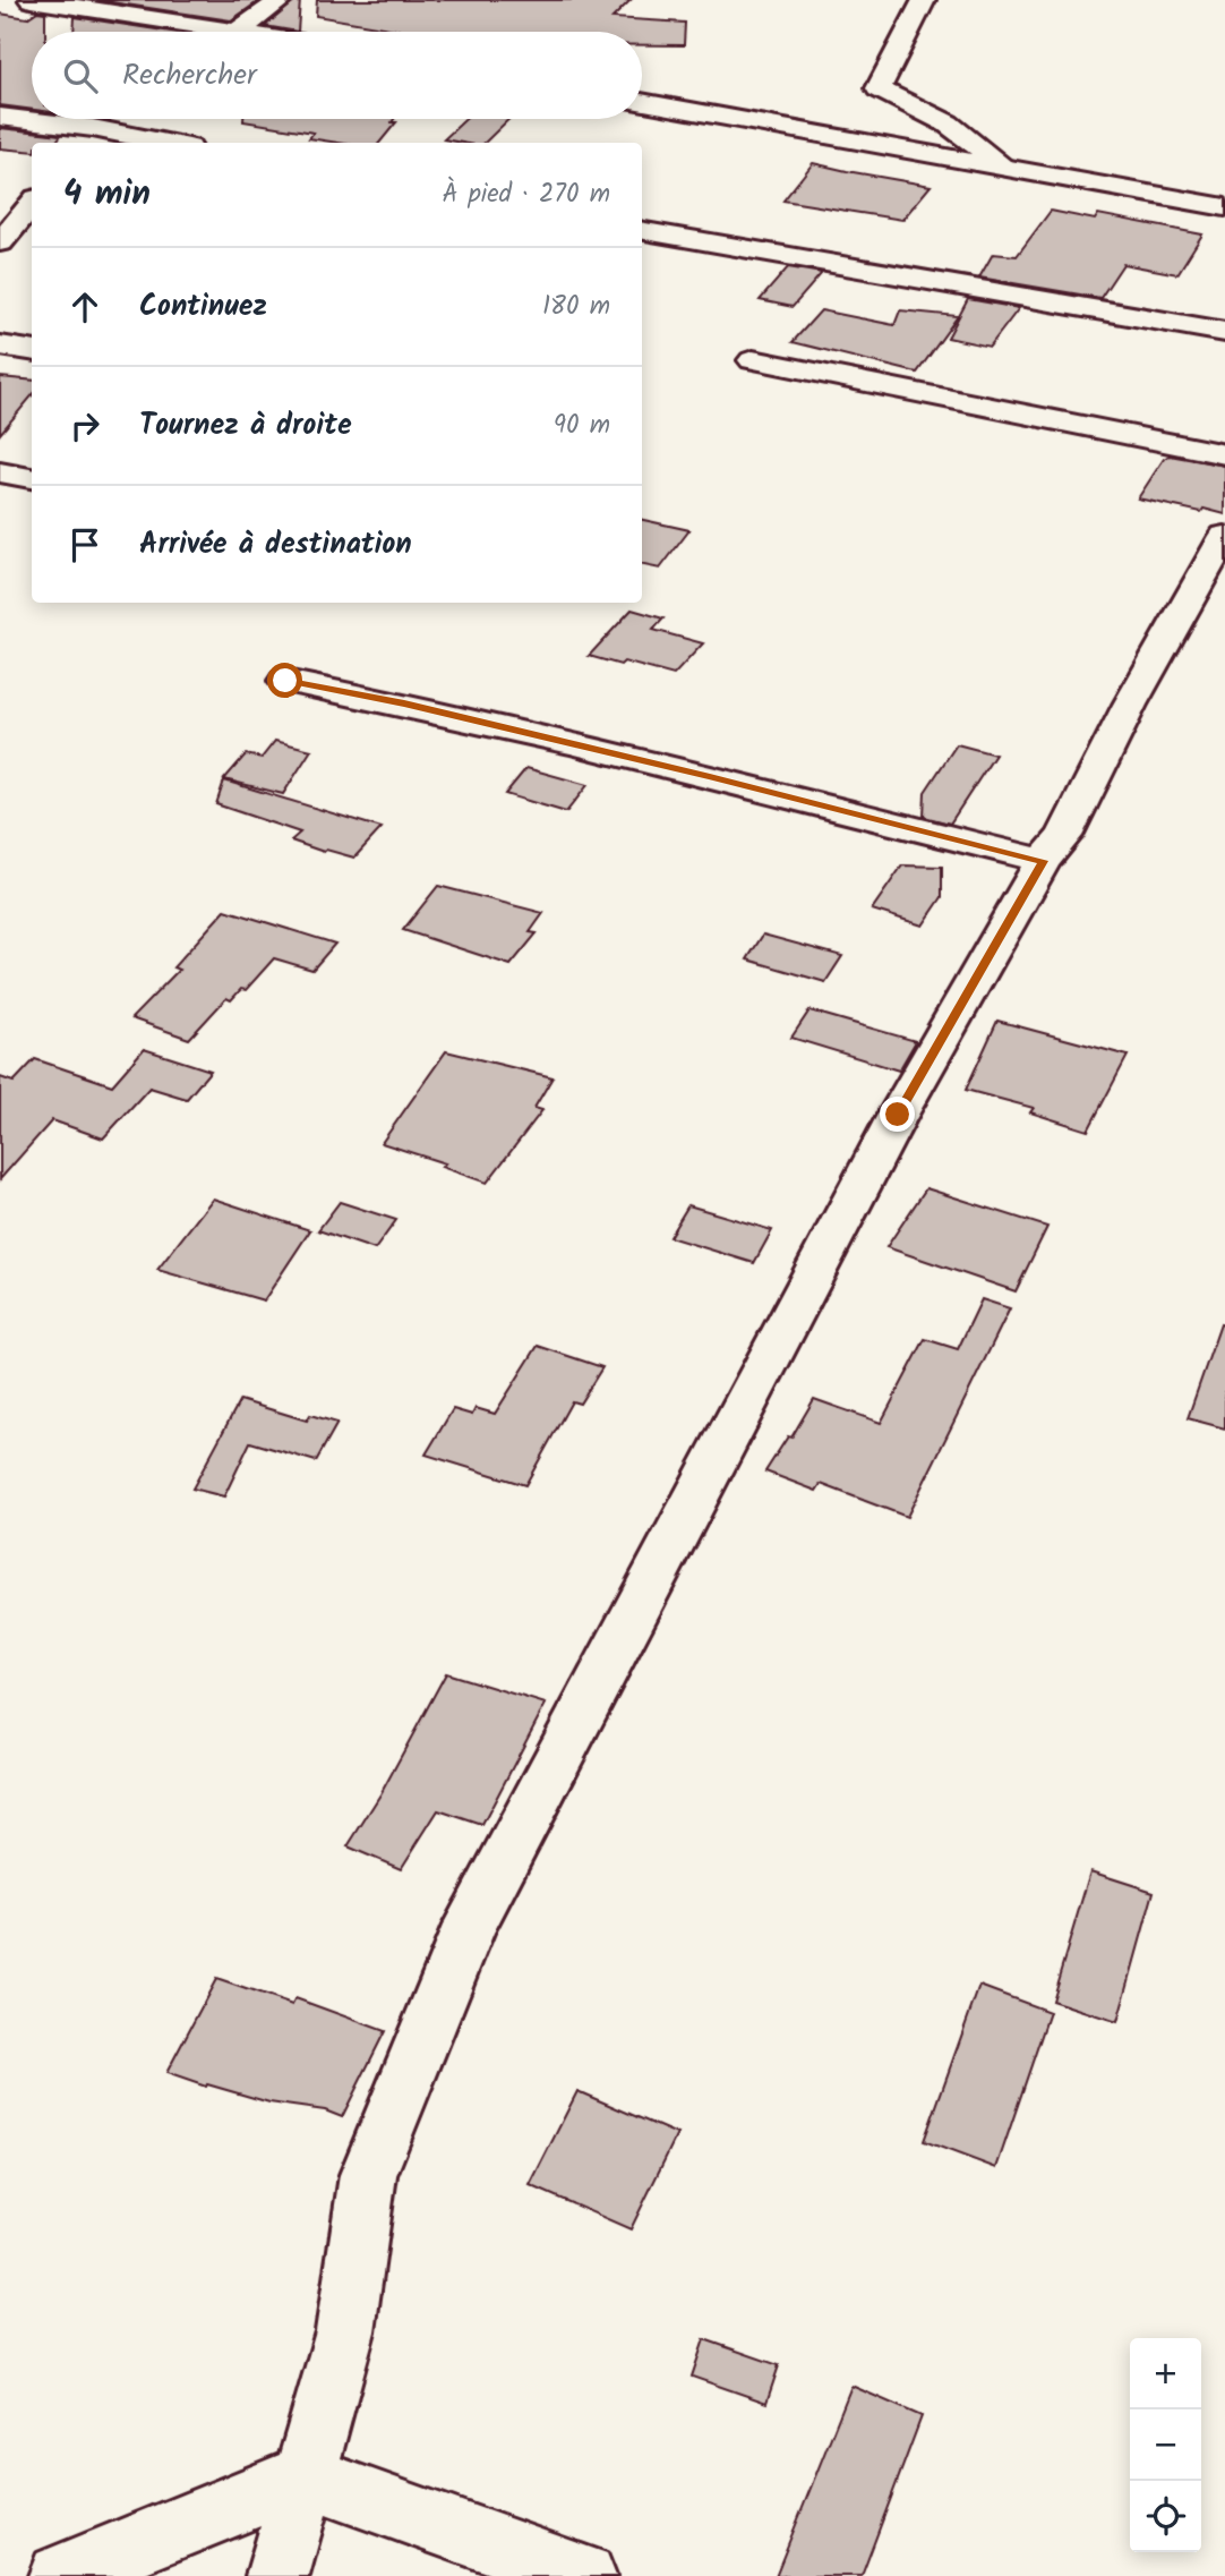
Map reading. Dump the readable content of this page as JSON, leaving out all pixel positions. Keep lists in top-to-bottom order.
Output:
{
  "page": {
    "search": "Rechercher",
    "heading": ["4 min", "À pied · 270 m"],
    "list": [
      ["Continuez", "180 m"],
      ["Tournez à droite", "90 m"],
      "Arrivée à destination"
    ],
    "map_buttons": ["+", "−"]
  }
}
